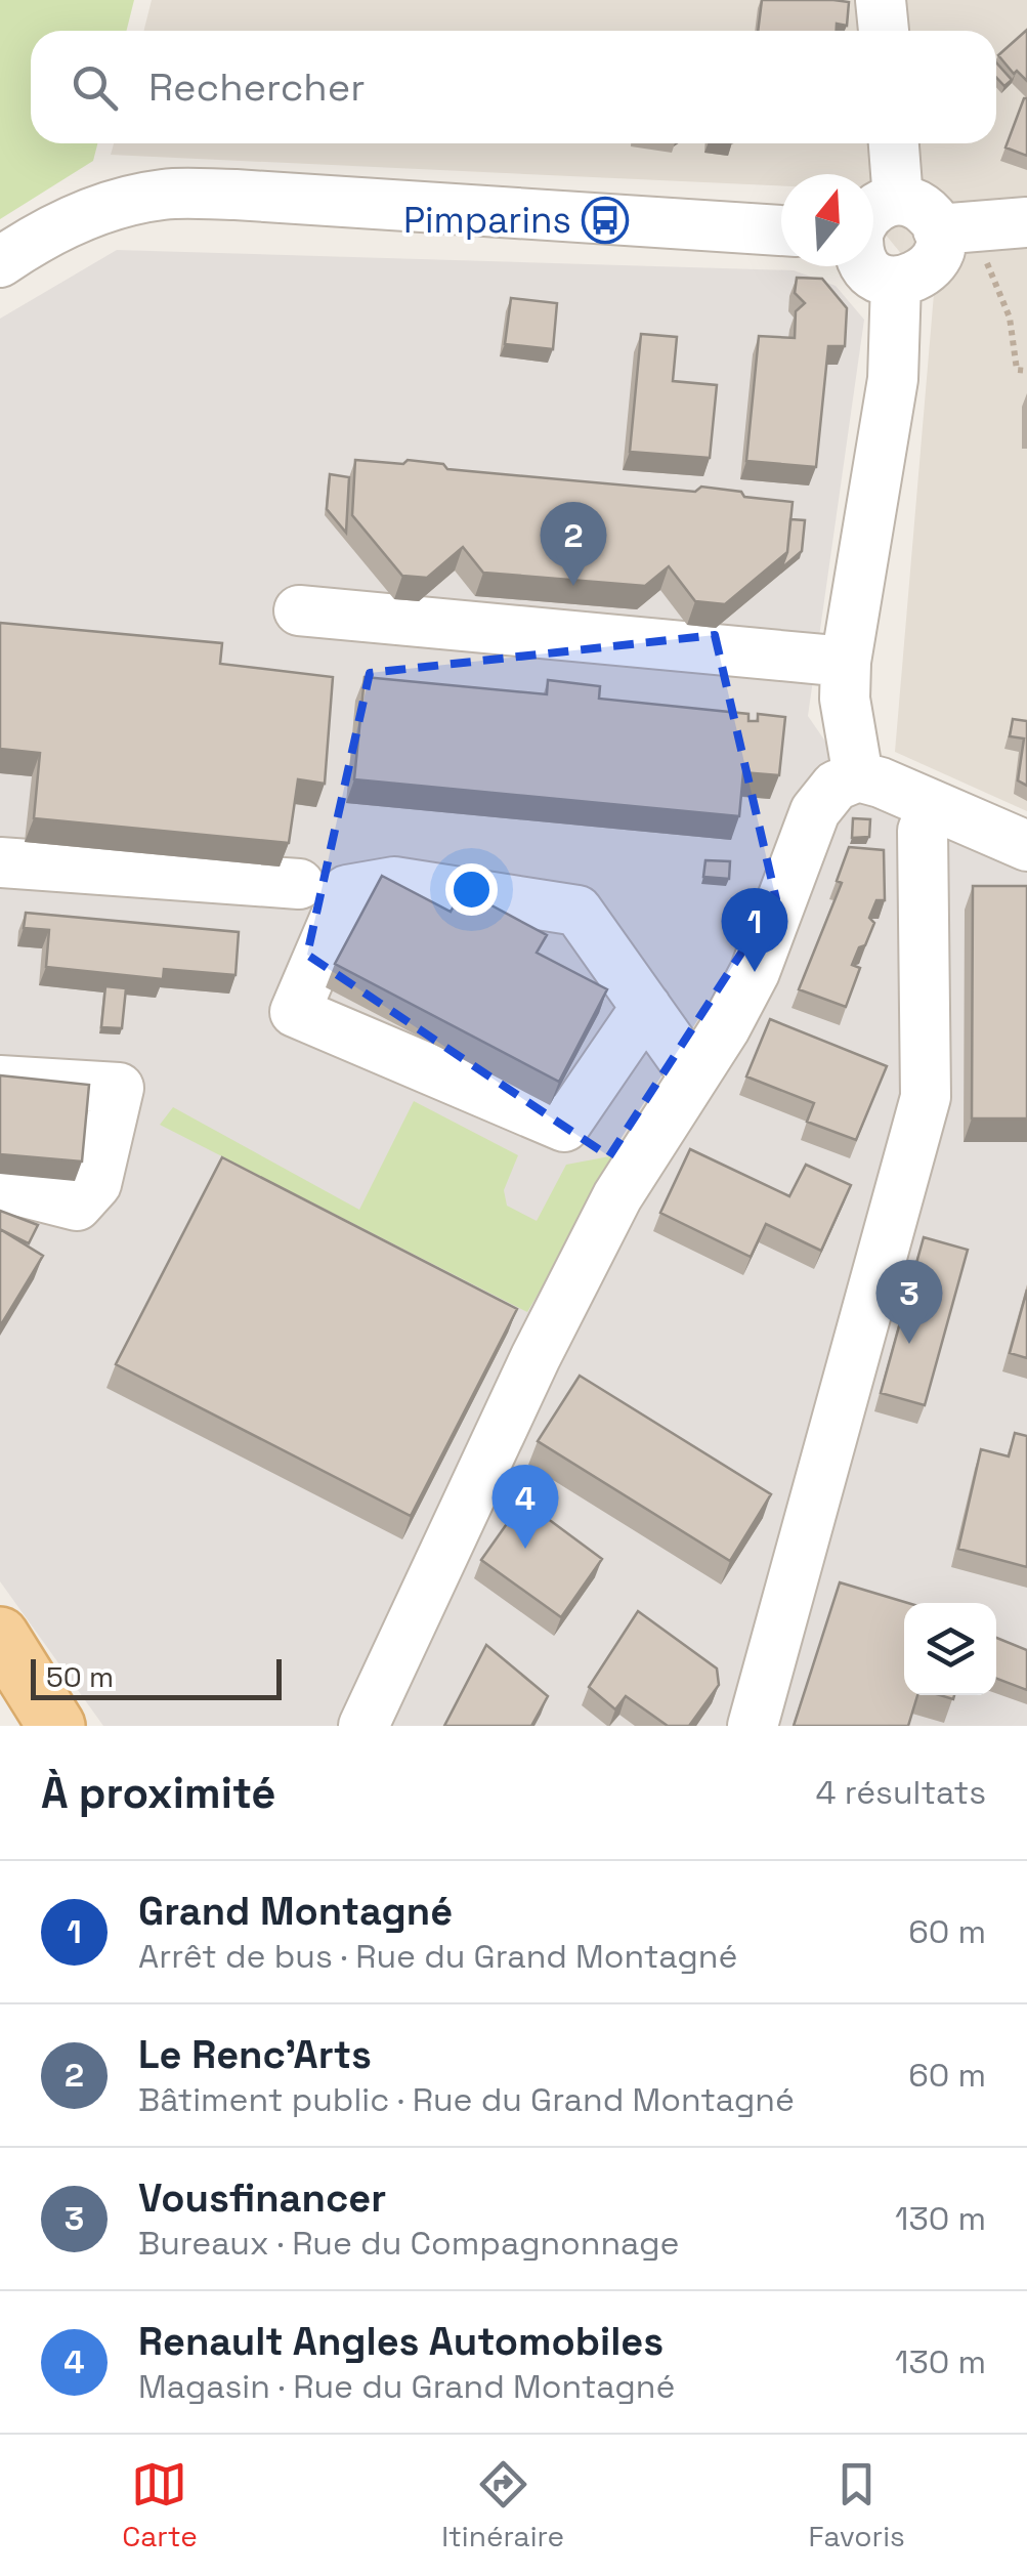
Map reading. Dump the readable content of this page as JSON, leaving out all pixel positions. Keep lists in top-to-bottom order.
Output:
{
  "places": {
    "bus stop": ["Pimparins"]
  },
  "scale_bar": "50 m",
  "north": "top",
  "page": {
    "search": "Rechercher",
    "pins": [
      "2",
      "1",
      "3",
      "4"
    ],
    "scale": "50 m",
    "heading": ["À proximité", "4 résultats"],
    "list": [
      {
        "mark": "1",
        "name": "Grand Montagné",
        "note": "Arrêt de bus · Rue du Grand Montagné",
        "value": "60 m"
      },
      {
        "mark": "2",
        "name": "Le Renc'Arts",
        "note": "Bâtiment public · Rue du Grand Montagné",
        "value": "60 m"
      },
      {
        "mark": "3",
        "name": "Vousfinancer",
        "note": "Bureaux · Rue du Compagnonnage",
        "value": "130 m"
      },
      {
        "mark": "4",
        "name": "Renault Angles Automobiles",
        "note": "Magasin · Rue du Grand Montagné",
        "value": "130 m"
      }
    ],
    "nav": ["Carte", "Itinéraire", "Favoris"]
  }
}
